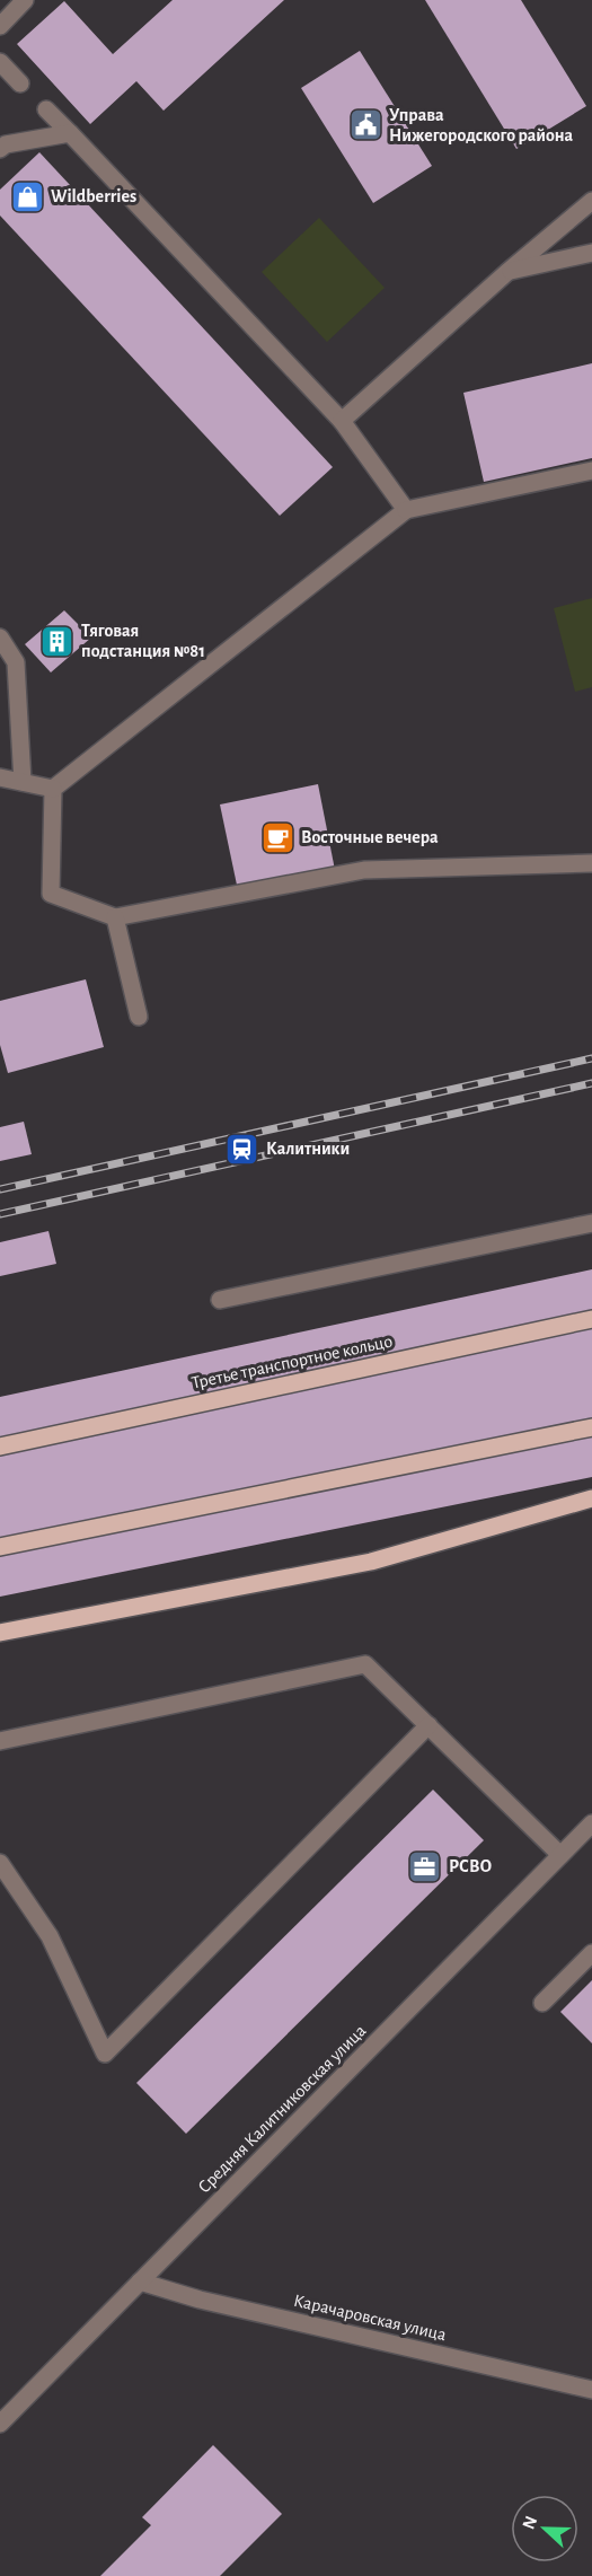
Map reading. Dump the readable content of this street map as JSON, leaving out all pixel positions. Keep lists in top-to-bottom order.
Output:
{
  "streets": {
    "main road": ["Третье транспортное кольцо"],
    "street": ["Средняя Калитниковская улица", "Карачаровская улица"]
  },
  "crossings": [
    ["Средняя Калитниковская улица", "Карачаровская улица"]
  ],
  "places": {
    "public building": ["Управа Нижегородского района"],
    "shop": ["Wildberries"],
    "building": ["Тяговая подстанция №81"],
    "cafe": ["Восточные вечера"],
    "station": ["Калитники"],
    "office": ["РСВО"]
  },
  "north": "left"
}
